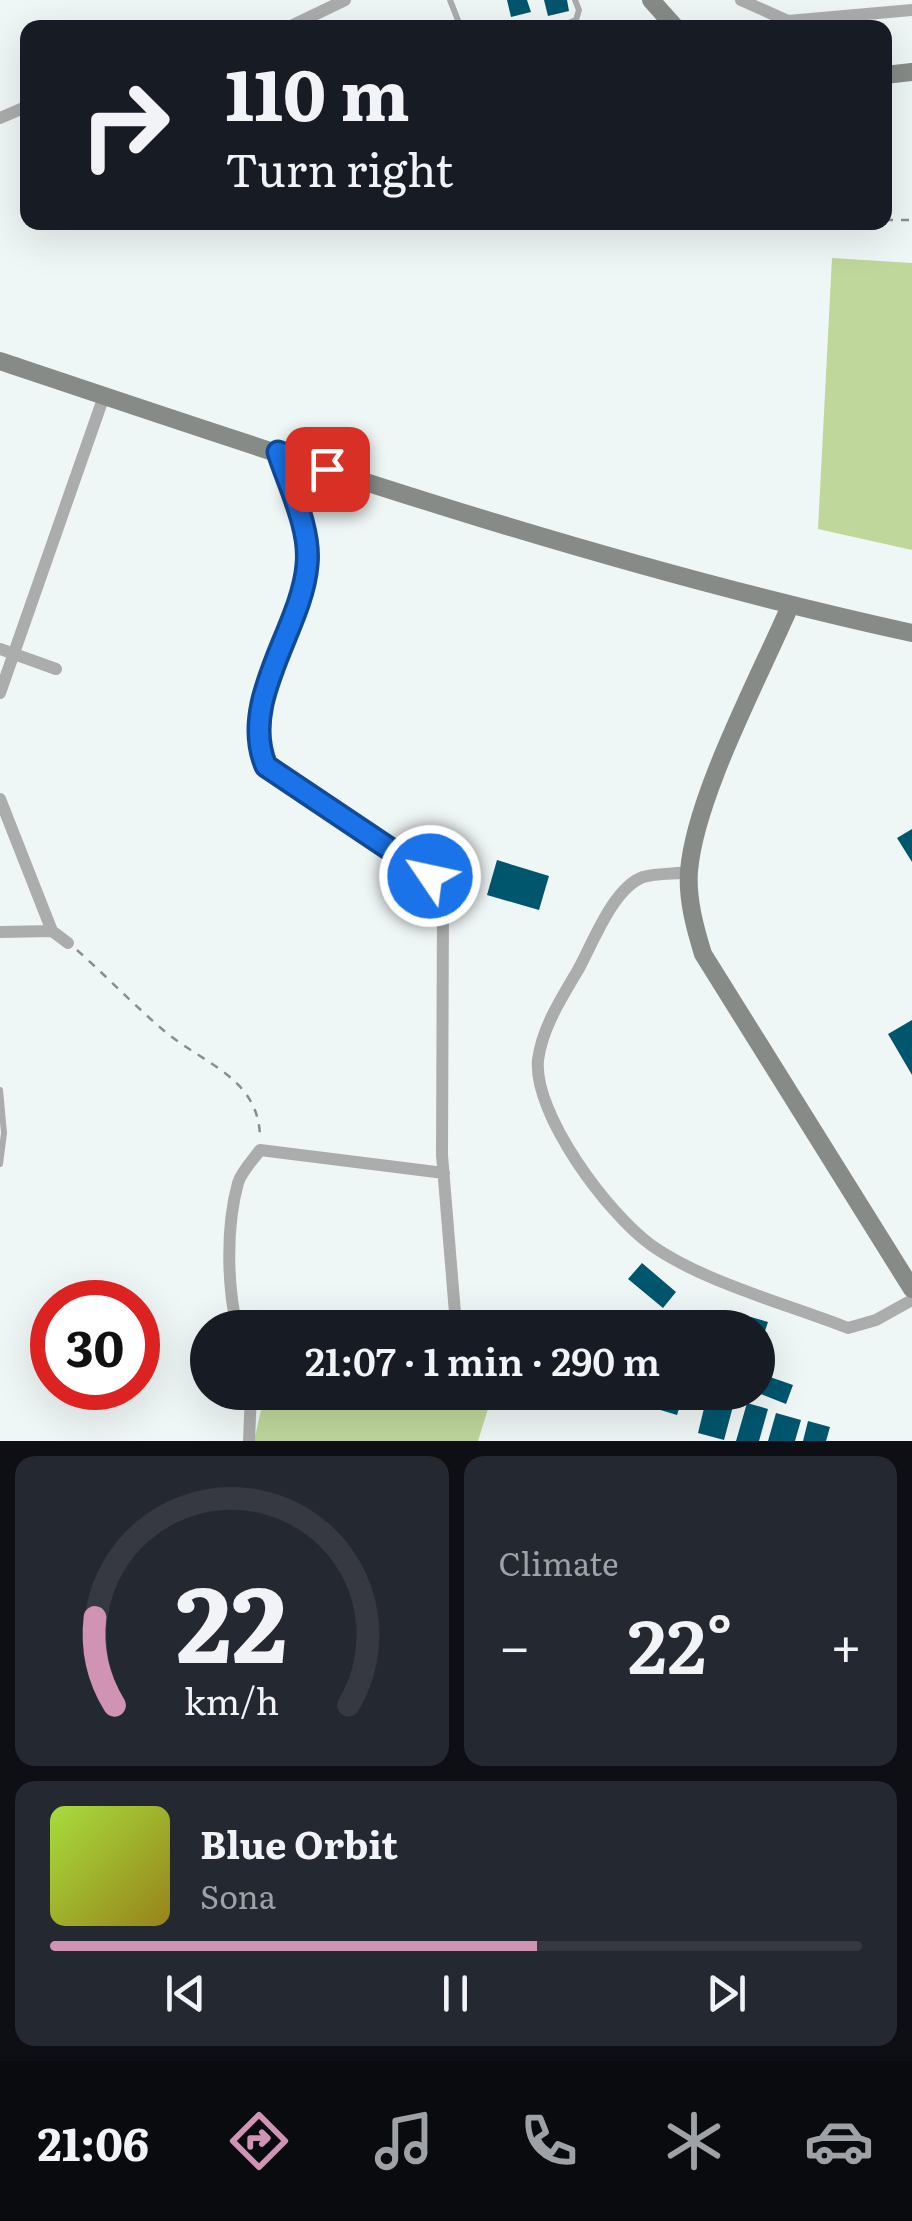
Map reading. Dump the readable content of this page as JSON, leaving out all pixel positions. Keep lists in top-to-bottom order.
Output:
{
  "page": {
    "turn": ["110 m", "Turn right"],
    "limit": "30",
    "trip": "21:07 · 1 min · 290 m",
    "tile": "Climate",
    "heat": ["−", "22°", "+"],
    "song": ["Blue Orbit", "Sona"],
    "tabs": "21:06",
    "gauge": ["22", "km/h"]
  }
}
